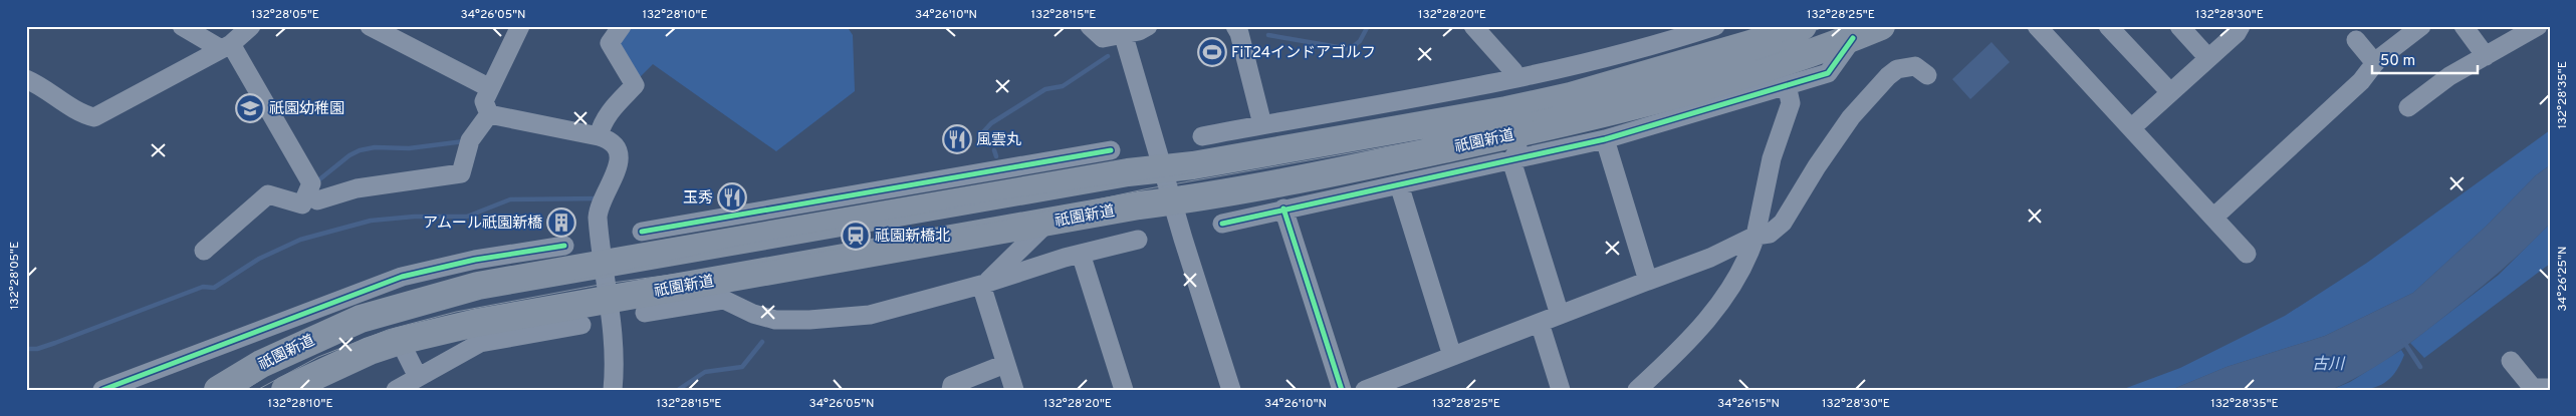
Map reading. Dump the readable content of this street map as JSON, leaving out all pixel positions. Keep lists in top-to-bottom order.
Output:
{
  "streets": {
    "highway": ["祇園新道"]
  },
  "water": ["古川"],
  "places": {
    "sports": ["FiT24インドアゴルフ"],
    "school or university": ["祇園幼稚園"],
    "restaurant": ["風雲丸", "玉秀"],
    "building": ["アムール祇園新橋"],
    "station": ["祗園新橋北"]
  },
  "scale_bar": "50 m",
  "coordinates": [
    "132°28'05\"E",
    "34°26'05\"N",
    "132°28'10\"E",
    "34°26'10\"N",
    "132°28'15\"E",
    "132°28'20\"E",
    "132°28'25\"E",
    "132°28'30\"E",
    "132°28'35\"E",
    "34°26'25\"N",
    "34°26'15\"N"
  ]
}
